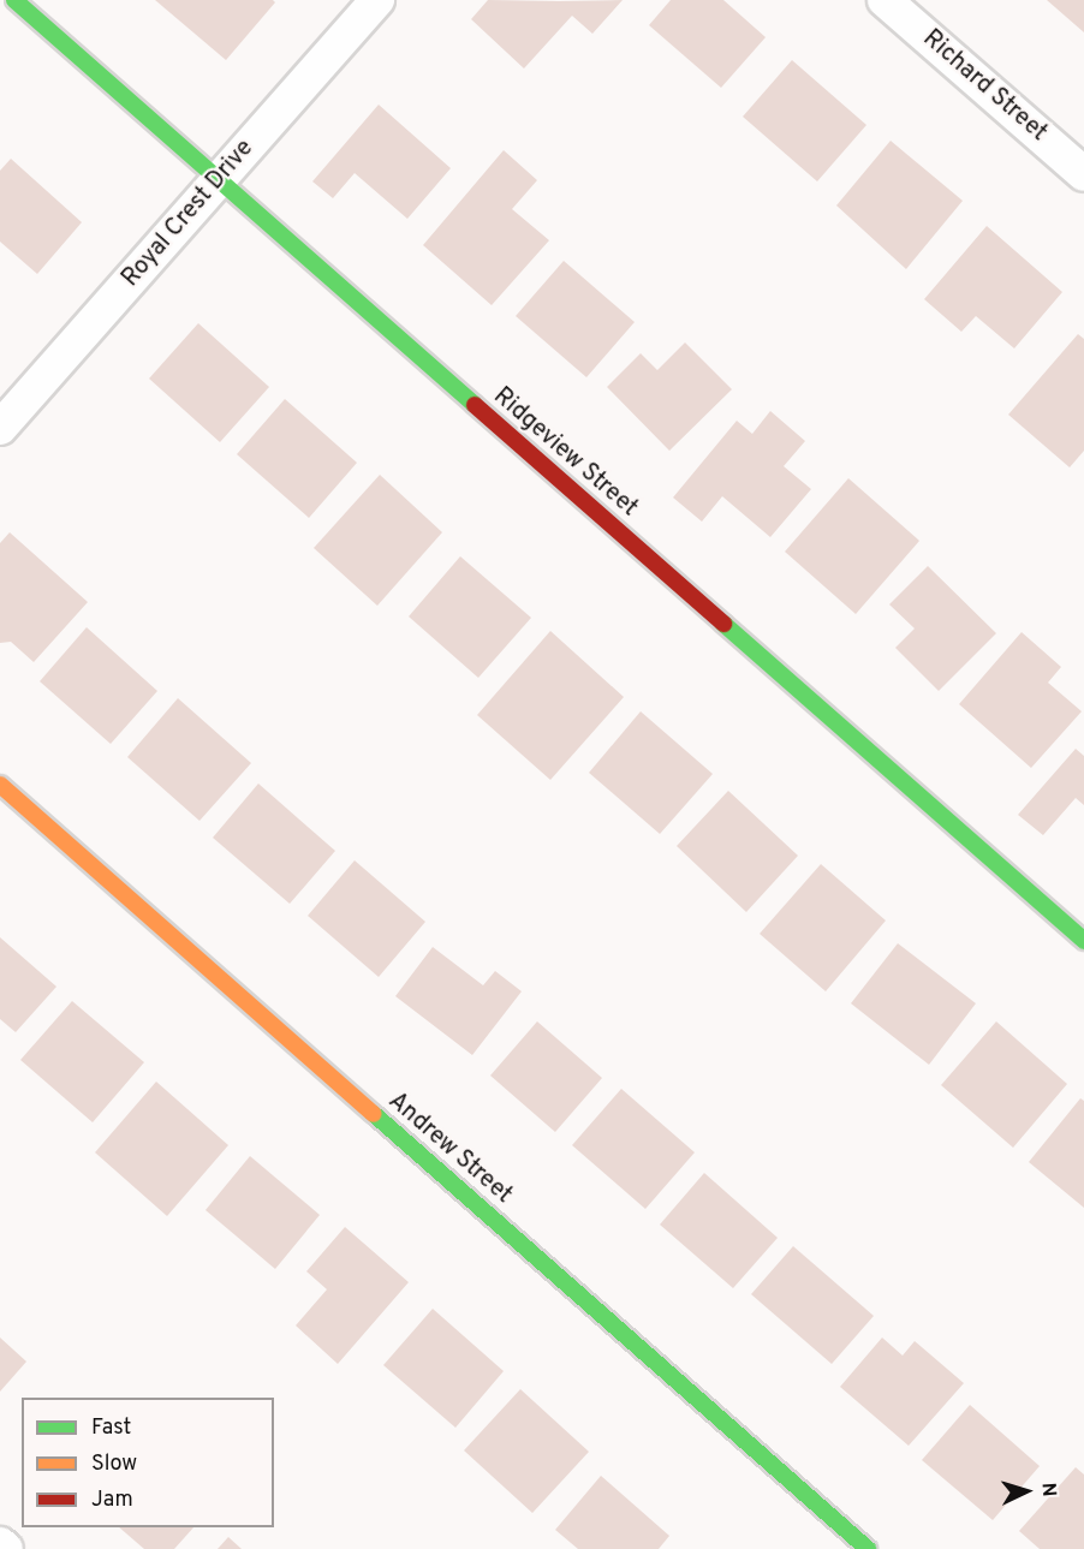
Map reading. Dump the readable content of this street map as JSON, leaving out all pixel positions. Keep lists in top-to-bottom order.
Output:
{
  "streets": {
    "street": [
      "Richard Street",
      "Royal Crest Drive",
      "Ridgeview Street",
      "Andrew Street"
    ]
  },
  "crossings": [
    ["Royal Crest Drive", "Ridgeview Street"]
  ],
  "legend": ["Fast", "Slow", "Jam"],
  "north": "right"
}
